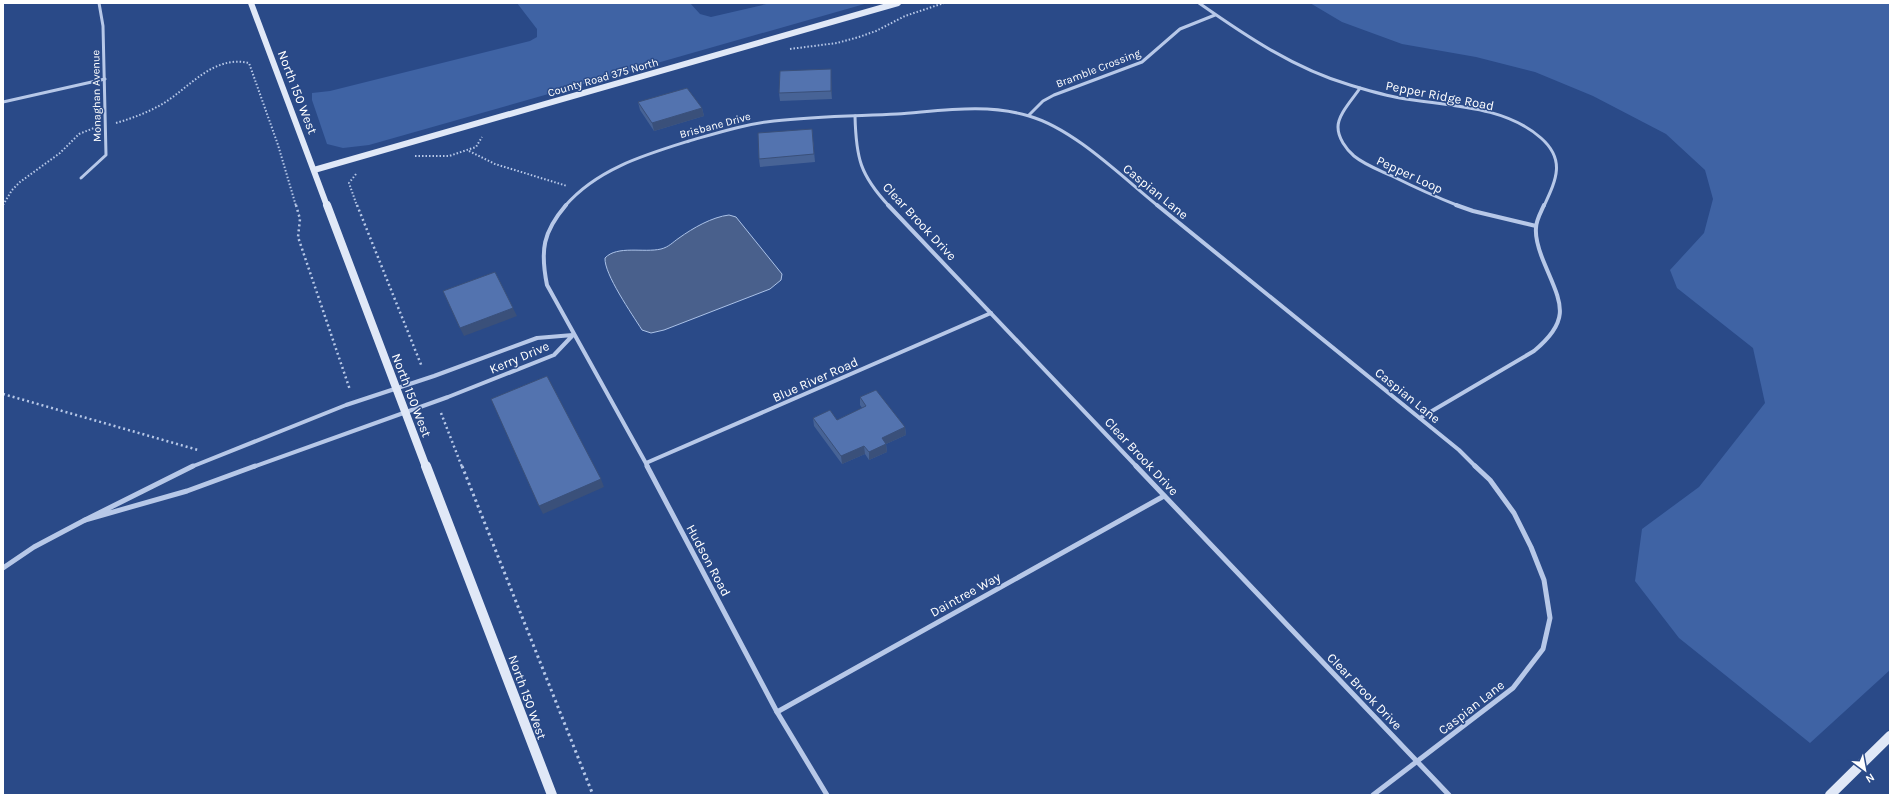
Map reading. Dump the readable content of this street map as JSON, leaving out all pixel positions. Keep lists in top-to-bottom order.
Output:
{
  "streets": {
    "street": [
      "Bramble Crossing",
      "County Road 375 North",
      "North 150 West",
      "Pepper Ridge Road",
      "Monaghan Avenue",
      "Brisbane Drive",
      "Pepper Loop",
      "Caspian Lane",
      "Clear Brook Drive",
      "Kerry Drive",
      "Blue River Road",
      "Hudson Road",
      "Daintree Way"
    ]
  },
  "crossings": [
    ["Bramble Crossing", "Pepper Ridge Road"],
    ["Bramble Crossing", "Brisbane Drive"],
    ["Bramble Crossing", "Caspian Lane"],
    ["County Road 375 North", "North 150 West"],
    ["North 150 West", "Kerry Drive"],
    ["Pepper Ridge Road", "Pepper Loop"],
    ["Pepper Ridge Road", "Caspian Lane"],
    ["Brisbane Drive", "Caspian Lane"],
    ["Brisbane Drive", "Clear Brook Drive"],
    ["Brisbane Drive", "Kerry Drive"],
    ["Brisbane Drive", "Hudson Road"],
    ["Caspian Lane", "Clear Brook Drive"],
    ["Clear Brook Drive", "Blue River Road"],
    ["Clear Brook Drive", "Daintree Way"],
    ["Kerry Drive", "Hudson Road"],
    ["Blue River Road", "Hudson Road"],
    ["Hudson Road", "Daintree Way"]
  ],
  "north": "bottom right"
}
